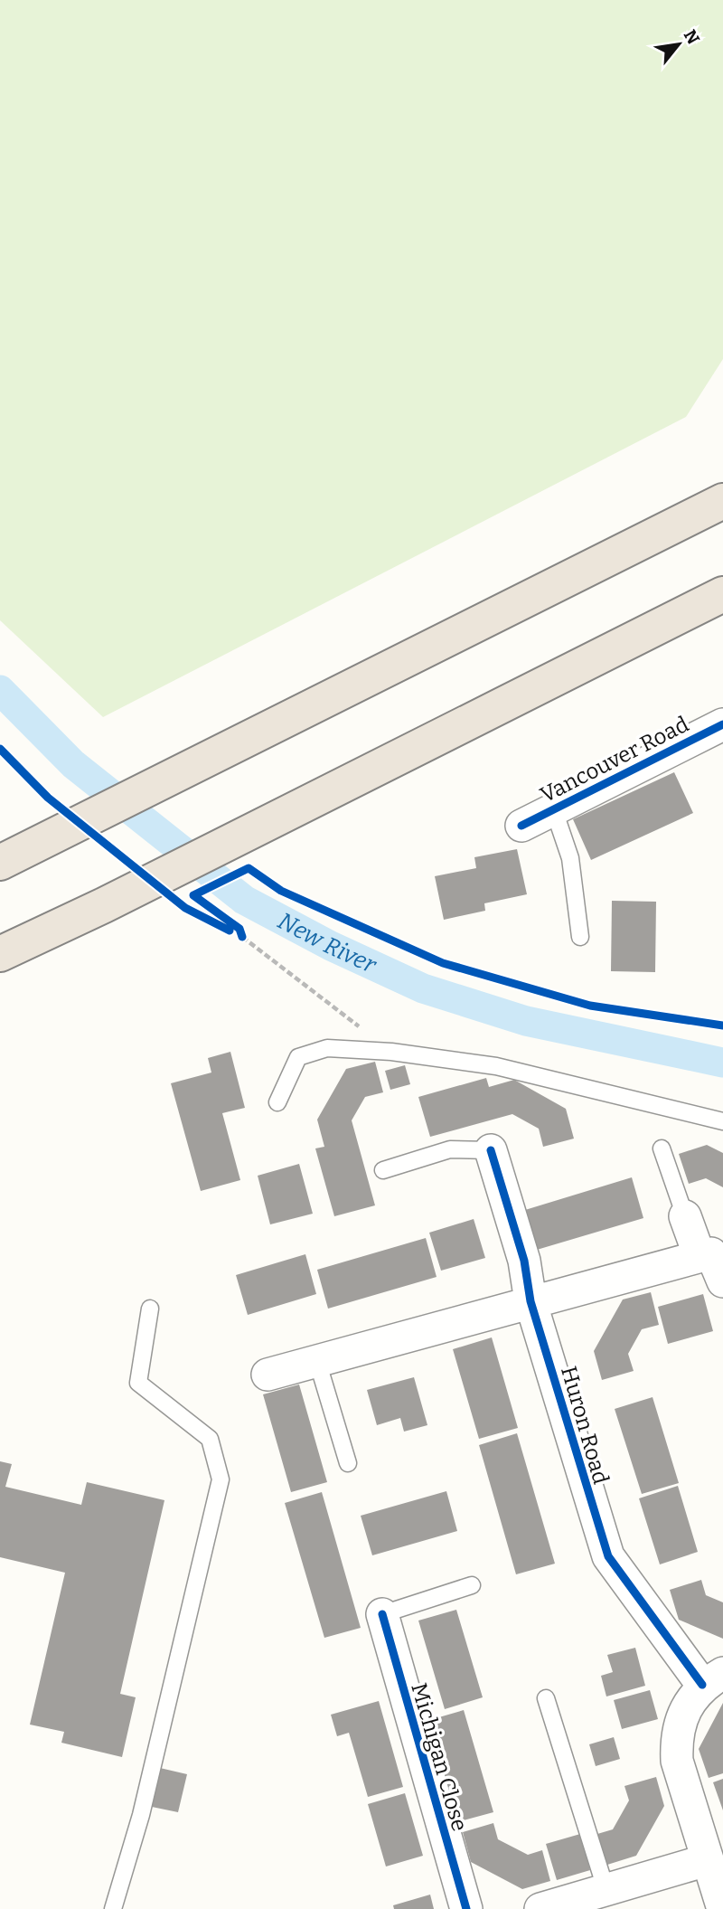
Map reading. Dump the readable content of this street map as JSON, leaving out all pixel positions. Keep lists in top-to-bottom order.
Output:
{
  "streets": {
    "street": ["Vancouver Road", "Huron Road", "Michigan Close"]
  },
  "water": ["New River"],
  "north": "top right"
}
